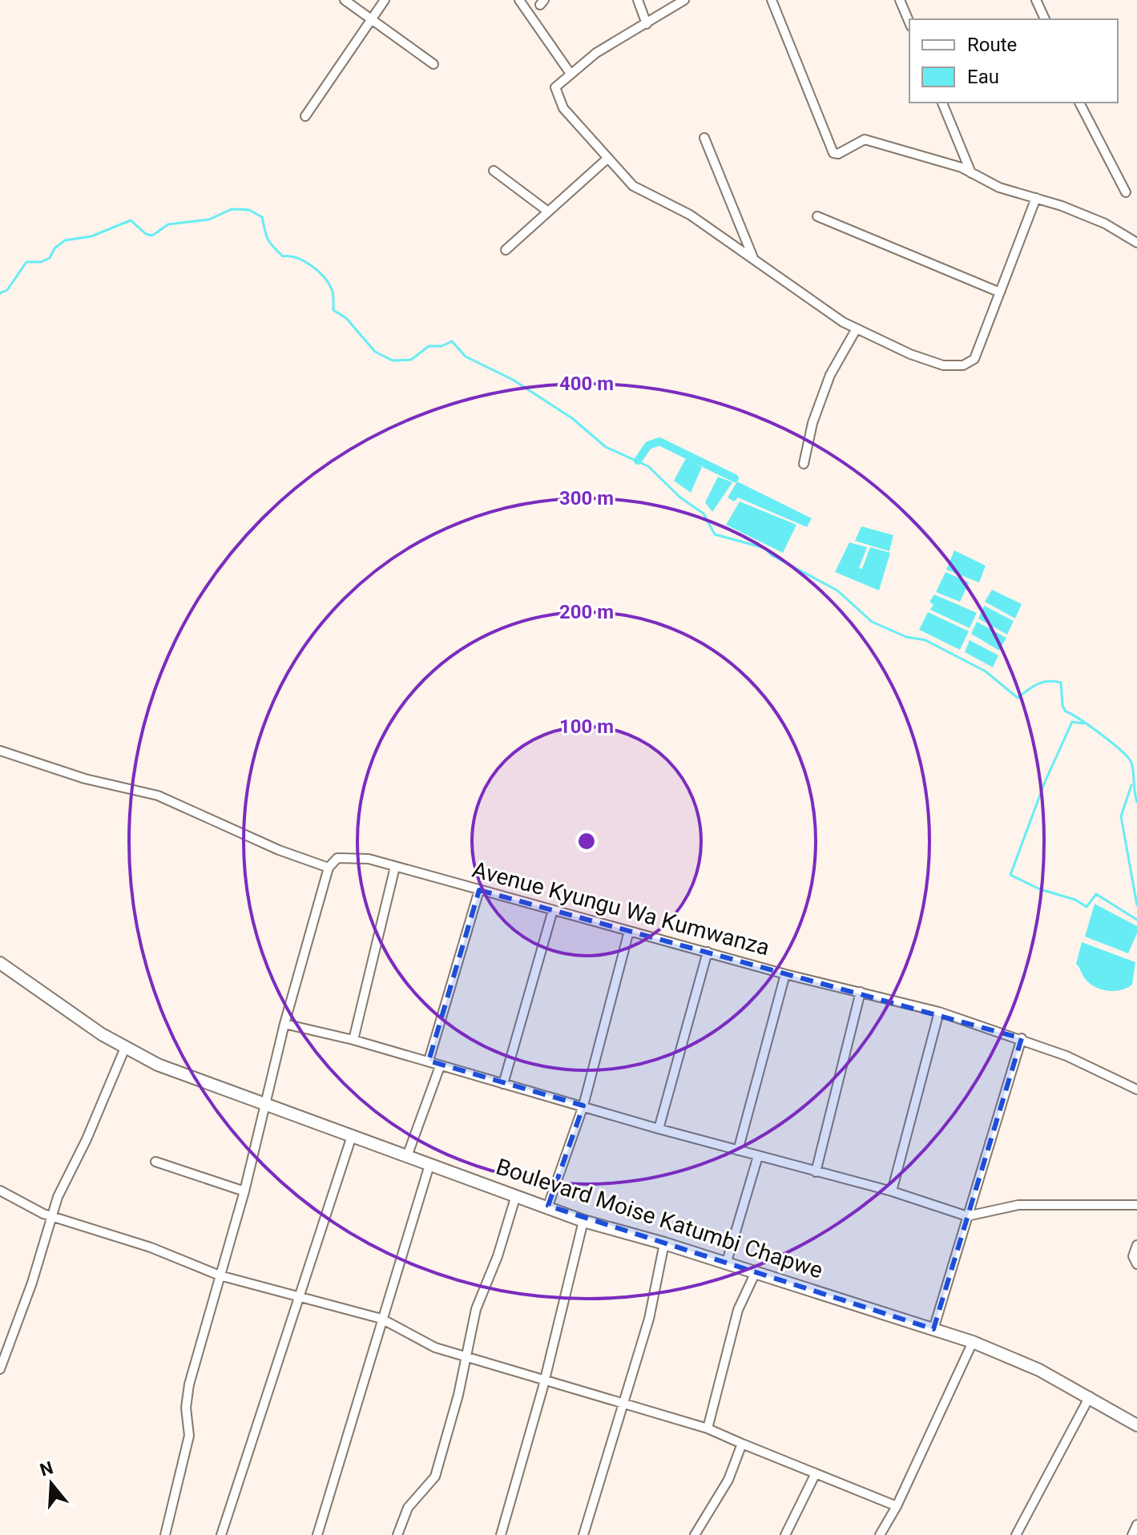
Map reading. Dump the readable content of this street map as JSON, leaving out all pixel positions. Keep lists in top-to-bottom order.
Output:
{
  "streets": {
    "street": ["Avenue Kyungu Wa Kumwanza", "Boulevard Moise Katumbi Chapwe"]
  },
  "legend": ["Route", "Eau"],
  "north": "top",
  "rings": [
    "400 m",
    "300 m",
    "200 m",
    "100 m"
  ]
}
